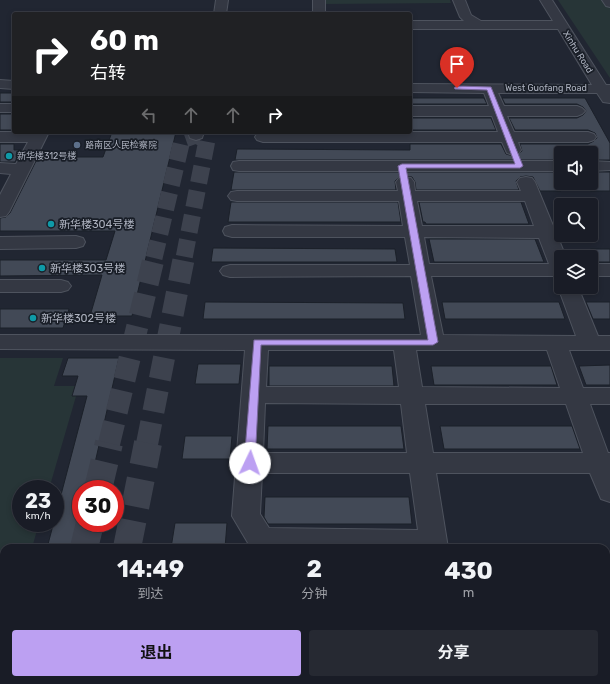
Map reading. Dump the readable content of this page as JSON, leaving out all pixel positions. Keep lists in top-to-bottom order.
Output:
{
  "streets": {
    "street": ["Xinhu Road", "West Guofang Road"]
  },
  "crossings": [
    ["Xinhu Road", "West Guofang Road"]
  ],
  "places": [
    "路南区人民检察院",
    "新华楼312号楼",
    "新华楼304号楼",
    "新华楼303号楼",
    "新华楼302号楼"
  ],
  "page": {
    "turn": ["60 m", "右转"],
    "speed": "23 km/h",
    "limit": "30",
    "eta": [
      "14:49",
      "到达",
      "2",
      "分钟",
      "430",
      "m"
    ],
    "buttons": ["退出", "分享"]
  }
}
